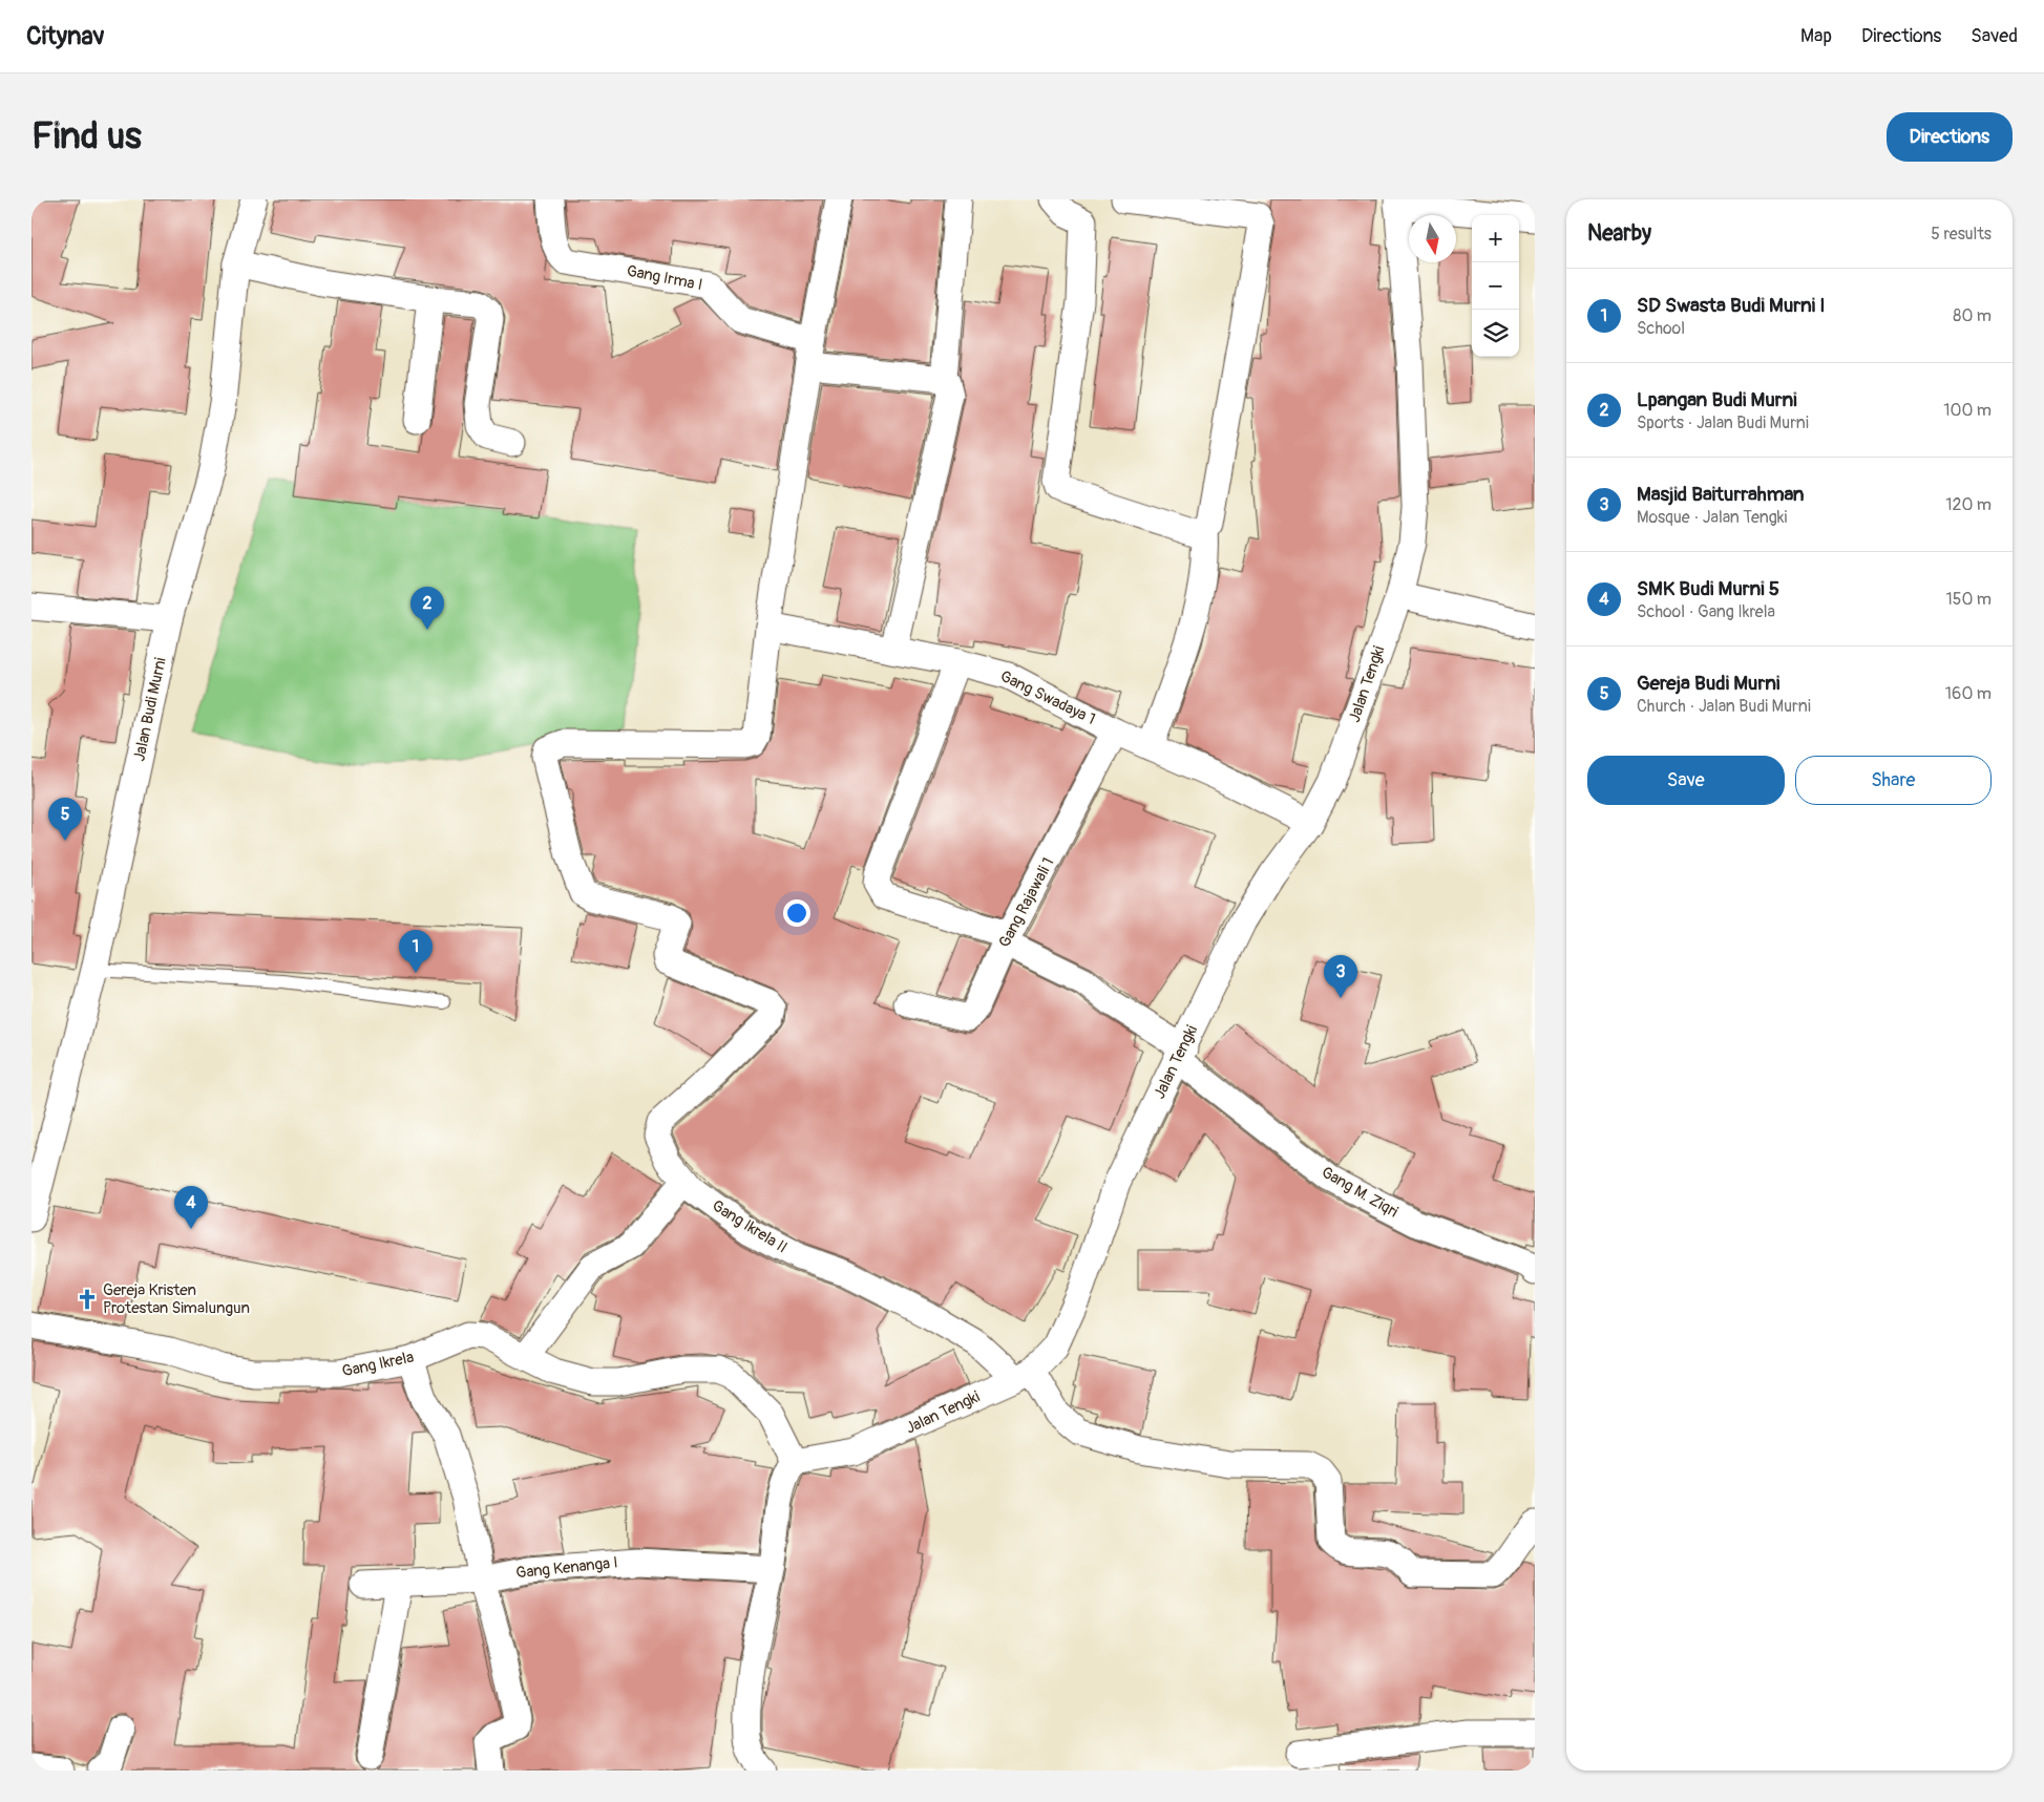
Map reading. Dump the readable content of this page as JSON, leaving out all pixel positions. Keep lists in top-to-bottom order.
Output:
{
  "streets": {
    "street": [
      "Gang Irma I",
      "Jalan Tengki",
      "Gang Swadaya 1",
      "Jalan Budi Murni",
      "Gang Rajawali 1",
      "Gang M. Ziqri",
      "Gang Ikrela II",
      "Gang Ikrela",
      "Gang Kenanga I"
    ]
  },
  "crossings": [
    ["Jalan Tengki", "Gang Swadaya 1"],
    ["Jalan Tengki", "Gang M. Ziqri"],
    ["Jalan Tengki", "Gang Ikrela II"],
    ["Jalan Tengki", "Gang Ikrela"],
    ["Gang Swadaya 1", "Gang Rajawali 1"],
    ["Gang Swadaya 1", "Gang M. Ziqri"],
    ["Gang Swadaya 1", "Gang Ikrela II"],
    ["Gang Rajawali 1", "Gang M. Ziqri"]
  ],
  "places": {
    "church": ["Gereja Kristen Protestan Simalungun"]
  },
  "north": "bottom",
  "page": {
    "header": "Citynav",
    "nav": ["Map", "Directions", "Saved"],
    "buttons": [
      "Directions",
      ["Save", "Share"]
    ],
    "title": "Find us",
    "heading": ["Nearby", "5 results"],
    "map_buttons": ["+", "−"],
    "list": [
      {
        "mark": "1",
        "name": "SD Swasta Budi Murni I",
        "note": "School",
        "value": "80 m"
      },
      {
        "mark": "2",
        "name": "Lpangan Budi Murni",
        "note": "Sports · Jalan Budi Murni",
        "value": "100 m"
      },
      {
        "mark": "3",
        "name": "Masjid Baiturrahman",
        "note": "Mosque · Jalan Tengki",
        "value": "120 m"
      },
      {
        "mark": "4",
        "name": "SMK Budi Murni 5",
        "note": "School · Gang Ikrela",
        "value": "150 m"
      },
      {
        "mark": "5",
        "name": "Gereja Budi Murni",
        "note": "Church · Jalan Budi Murni",
        "value": "160 m"
      }
    ],
    "pins": [
      "2",
      "5",
      "1",
      "3",
      "4"
    ]
  }
}
